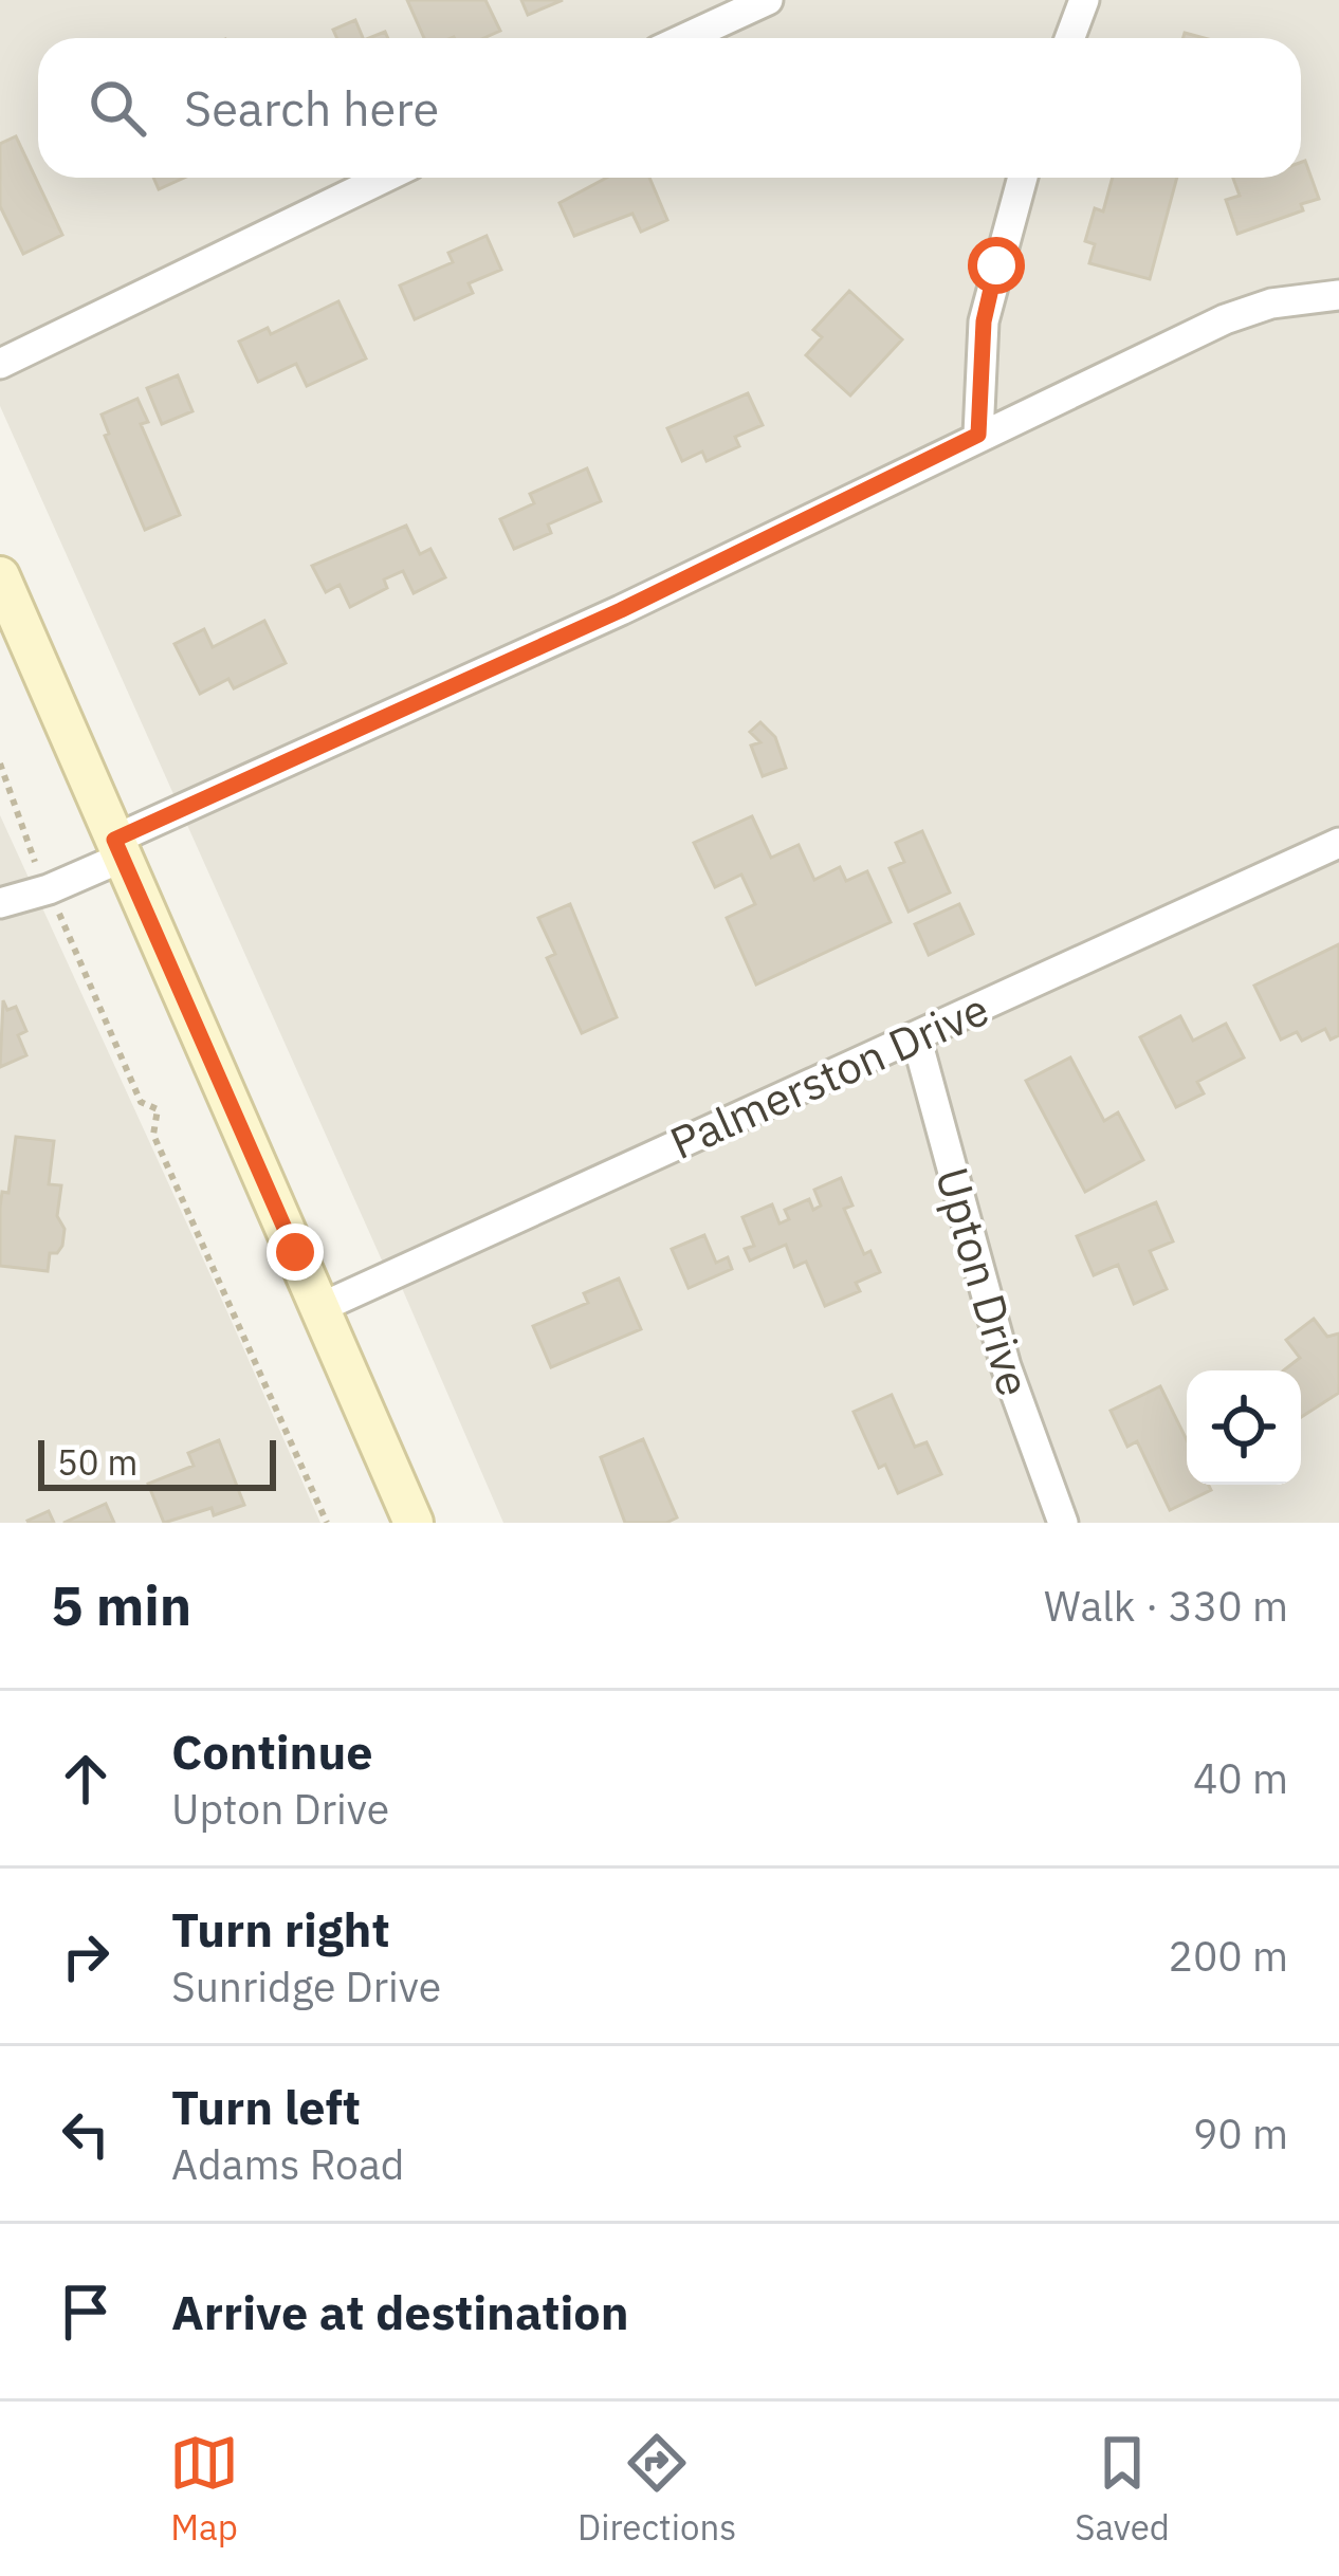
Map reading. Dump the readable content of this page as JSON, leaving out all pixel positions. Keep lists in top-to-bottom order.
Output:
{
  "streets": {
    "street": ["Palmerston Drive", "Upton Drive"]
  },
  "crossings": [
    ["Palmerston Drive", "Upton Drive"]
  ],
  "scale_bar": "50 m",
  "page": {
    "search": "Search here",
    "scale": "50 m",
    "heading": ["5 min", "Walk · 330 m"],
    "list": [
      ["Continue", "Upton Drive", "40 m"],
      ["Turn right", "Sunridge Drive", "200 m"],
      ["Turn left", "Adams Road", "90 m"],
      "Arrive at destination"
    ],
    "nav": ["Map", "Directions", "Saved"]
  }
}
